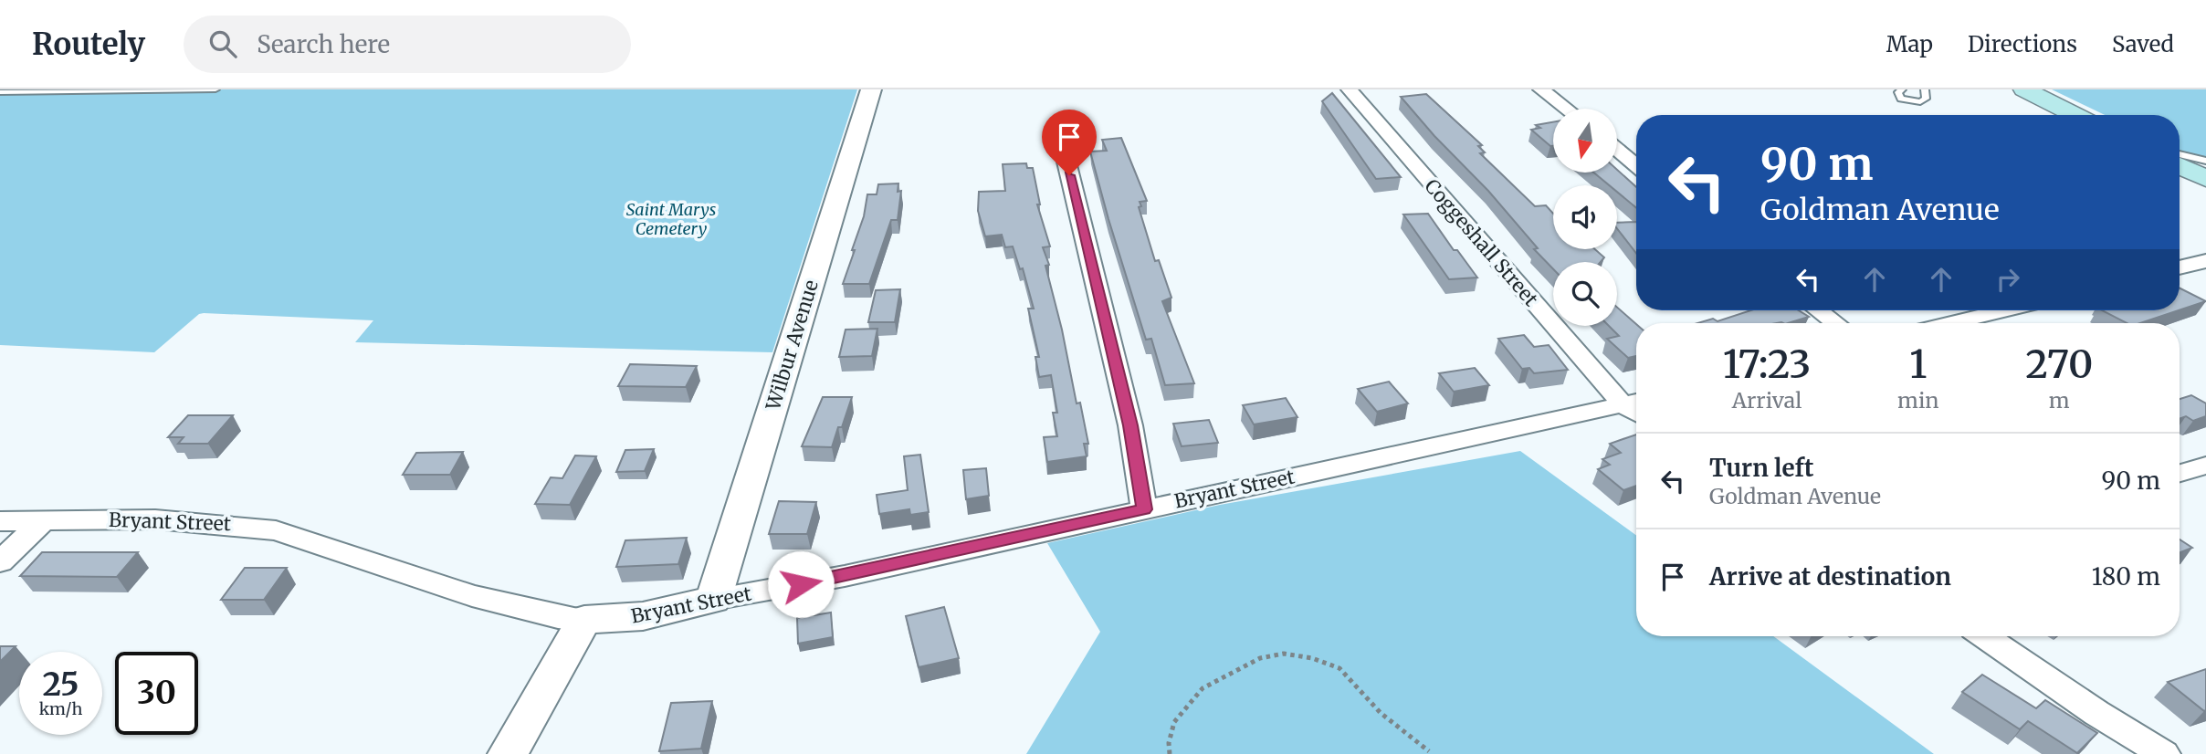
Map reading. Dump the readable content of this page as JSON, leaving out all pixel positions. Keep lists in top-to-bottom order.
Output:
{
  "streets": {
    "street": ["Coggeshall Street", "Wilbur Avenue", "Bryant Street"]
  },
  "crossings": [
    ["Wilbur Avenue", "Bryant Street"]
  ],
  "parks": ["Saint Marys Cemetery"],
  "north": "bottom",
  "page": {
    "header": "Routely",
    "search": "Search here",
    "nav": ["Map", "Directions", "Saved"],
    "turn": ["90 m", "Goldman Avenue"],
    "eta": [
      "17:23",
      "Arrival",
      "1",
      "min",
      "270",
      "m"
    ],
    "list": [
      {
        "name": "Turn left",
        "note": "Goldman Avenue",
        "value": "90 m"
      },
      {
        "name": "Arrive at destination",
        "value": "180 m"
      }
    ],
    "speed": "25 km/h",
    "limit": "30"
  }
}
